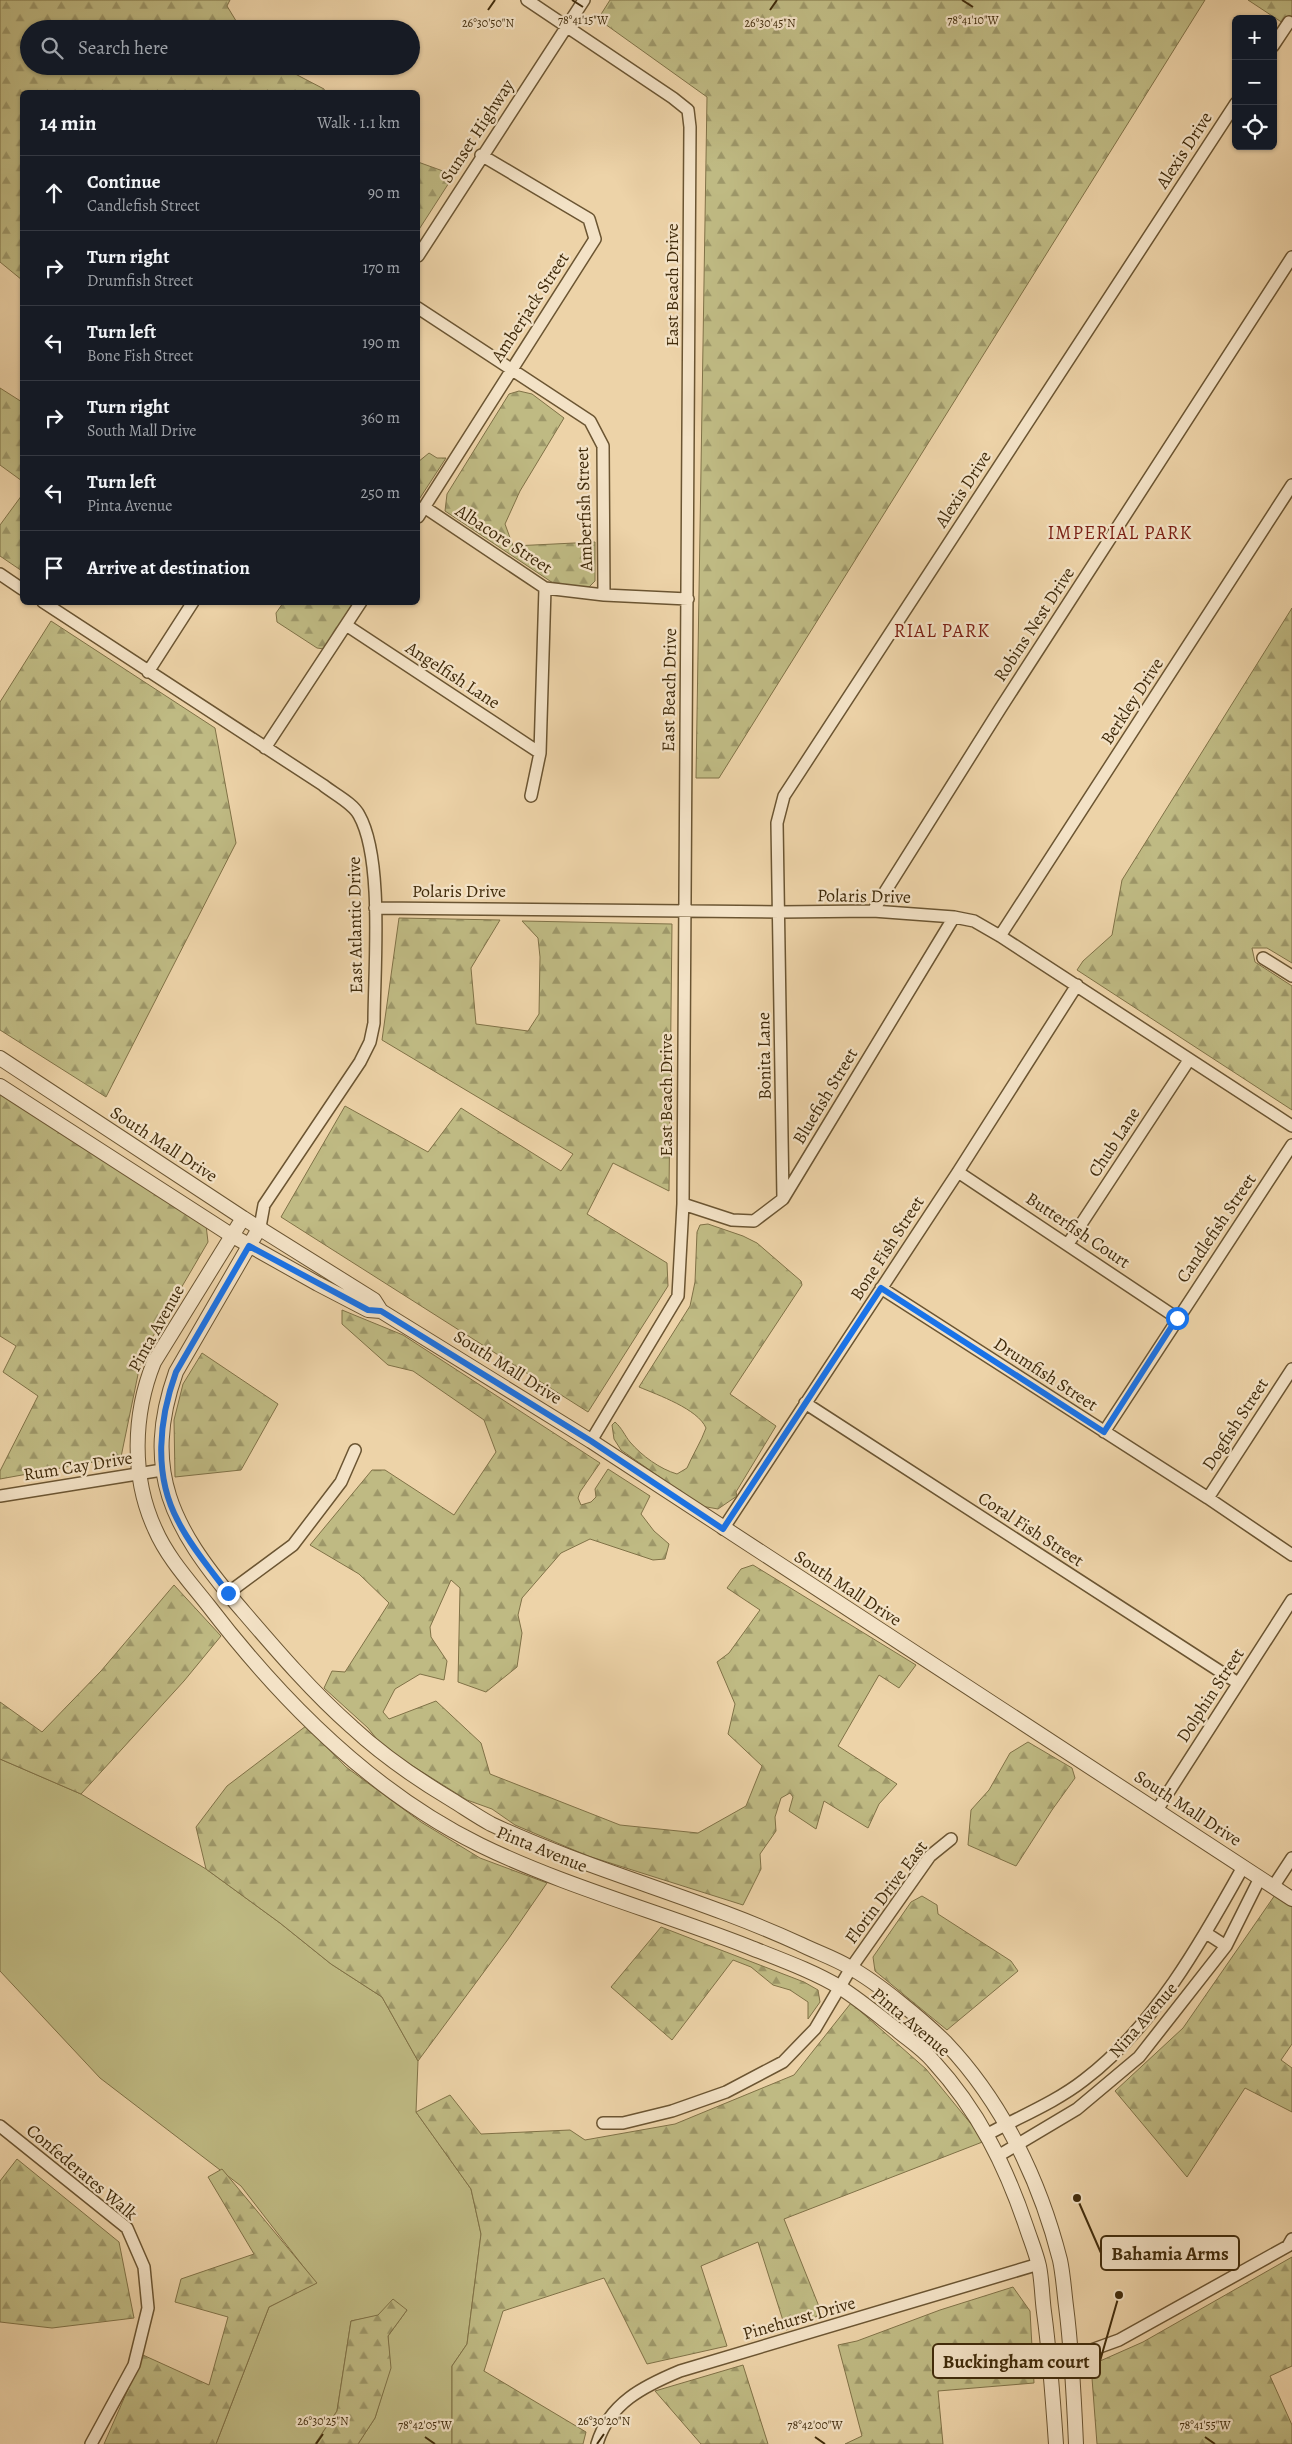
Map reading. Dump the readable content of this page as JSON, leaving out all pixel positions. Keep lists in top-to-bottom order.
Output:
{
  "streets": {
    "street": [
      "Sunset Highway",
      "Alexis Drive",
      "East Beach Drive",
      "Amberjack Street",
      "Amberfish Street",
      "Albacore Street",
      "Robins Nest Drive",
      "Angelfish Lane",
      "Berkley Drive",
      "Polaris Drive",
      "East Atlantic Drive",
      "Bonita Lane",
      "Bluefish Street",
      "Chub Lane",
      "South Mall Drive",
      "Candlefish Street",
      "Butterfish Court",
      "Bone Fish Street",
      "Pinta Avenue",
      "Drumfish Street",
      "Dogfish Street",
      "Rum Cay Drive",
      "Coral Fish Street",
      "Dolphin Street",
      "Florin Drive East",
      "Nina Avenue",
      "Confederates Walk",
      "Pinehurst Drive"
    ]
  },
  "crossings": [
    ["Sunset Highway", "East Beach Drive"],
    ["Sunset Highway", "Amberjack Street"],
    ["Alexis Drive", "Polaris Drive"],
    ["Alexis Drive", "Bonita Lane"],
    ["East Beach Drive", "Albacore Street"],
    ["East Beach Drive", "Polaris Drive"],
    ["East Beach Drive", "Bluefish Street"],
    ["East Beach Drive", "South Mall Drive"],
    ["Amberjack Street", "Amberfish Street"],
    ["Amberjack Street", "Albacore Street"],
    ["Amberfish Street", "Albacore Street"],
    ["Robins Nest Drive", "Polaris Drive"],
    ["Berkley Drive", "Polaris Drive"],
    ["Polaris Drive", "East Atlantic Drive"],
    ["Polaris Drive", "Bonita Lane"],
    ["Polaris Drive", "Bluefish Street"],
    ["Polaris Drive", "Chub Lane"],
    ["Polaris Drive", "Bone Fish Street"],
    ["East Atlantic Drive", "South Mall Drive"],
    ["East Atlantic Drive", "Pinta Avenue"],
    ["Bonita Lane", "Bluefish Street"],
    ["Chub Lane", "Butterfish Court"],
    ["South Mall Drive", "Bone Fish Street"],
    ["South Mall Drive", "Pinta Avenue"],
    ["South Mall Drive", "Dolphin Street"],
    ["South Mall Drive", "Nina Avenue"],
    ["Candlefish Street", "Butterfish Court"],
    ["Candlefish Street", "Drumfish Street"],
    ["Butterfish Court", "Bone Fish Street"],
    ["Bone Fish Street", "Drumfish Street"],
    ["Bone Fish Street", "Coral Fish Street"],
    ["Pinta Avenue", "Rum Cay Drive"],
    ["Pinta Avenue", "Florin Drive East"],
    ["Pinta Avenue", "Nina Avenue"],
    ["Pinta Avenue", "Pinehurst Drive"],
    ["Drumfish Street", "Dogfish Street"],
    ["Coral Fish Street", "Dolphin Street"]
  ],
  "districts": ["IMPERIAL PARK", "RIAL PARK"],
  "places": ["Bahamia Arms", "Buckingham court"],
  "page": {
    "map_buttons": ["+", "−"],
    "search": "Search here",
    "heading": ["14 min", "Walk · 1.1 km"],
    "list": [
      ["Continue", "Candlefish Street", "90 m"],
      ["Turn right", "Drumfish Street", "170 m"],
      ["Turn left", "Bone Fish Street", "190 m"],
      ["Turn right", "South Mall Drive", "360 m"],
      ["Turn left", "Pinta Avenue", "250 m"],
      "Arrive at destination"
    ]
  },
  "coordinates": [
    "78°41'15\"W",
    "78°41'10\"W",
    "26°30'50\"N",
    "26°30'45\"N",
    "26°30'25\"N",
    "26°30'20\"N",
    "78°42'05\"W",
    "78°42'00\"W",
    "78°41'55\"W"
  ]
}
